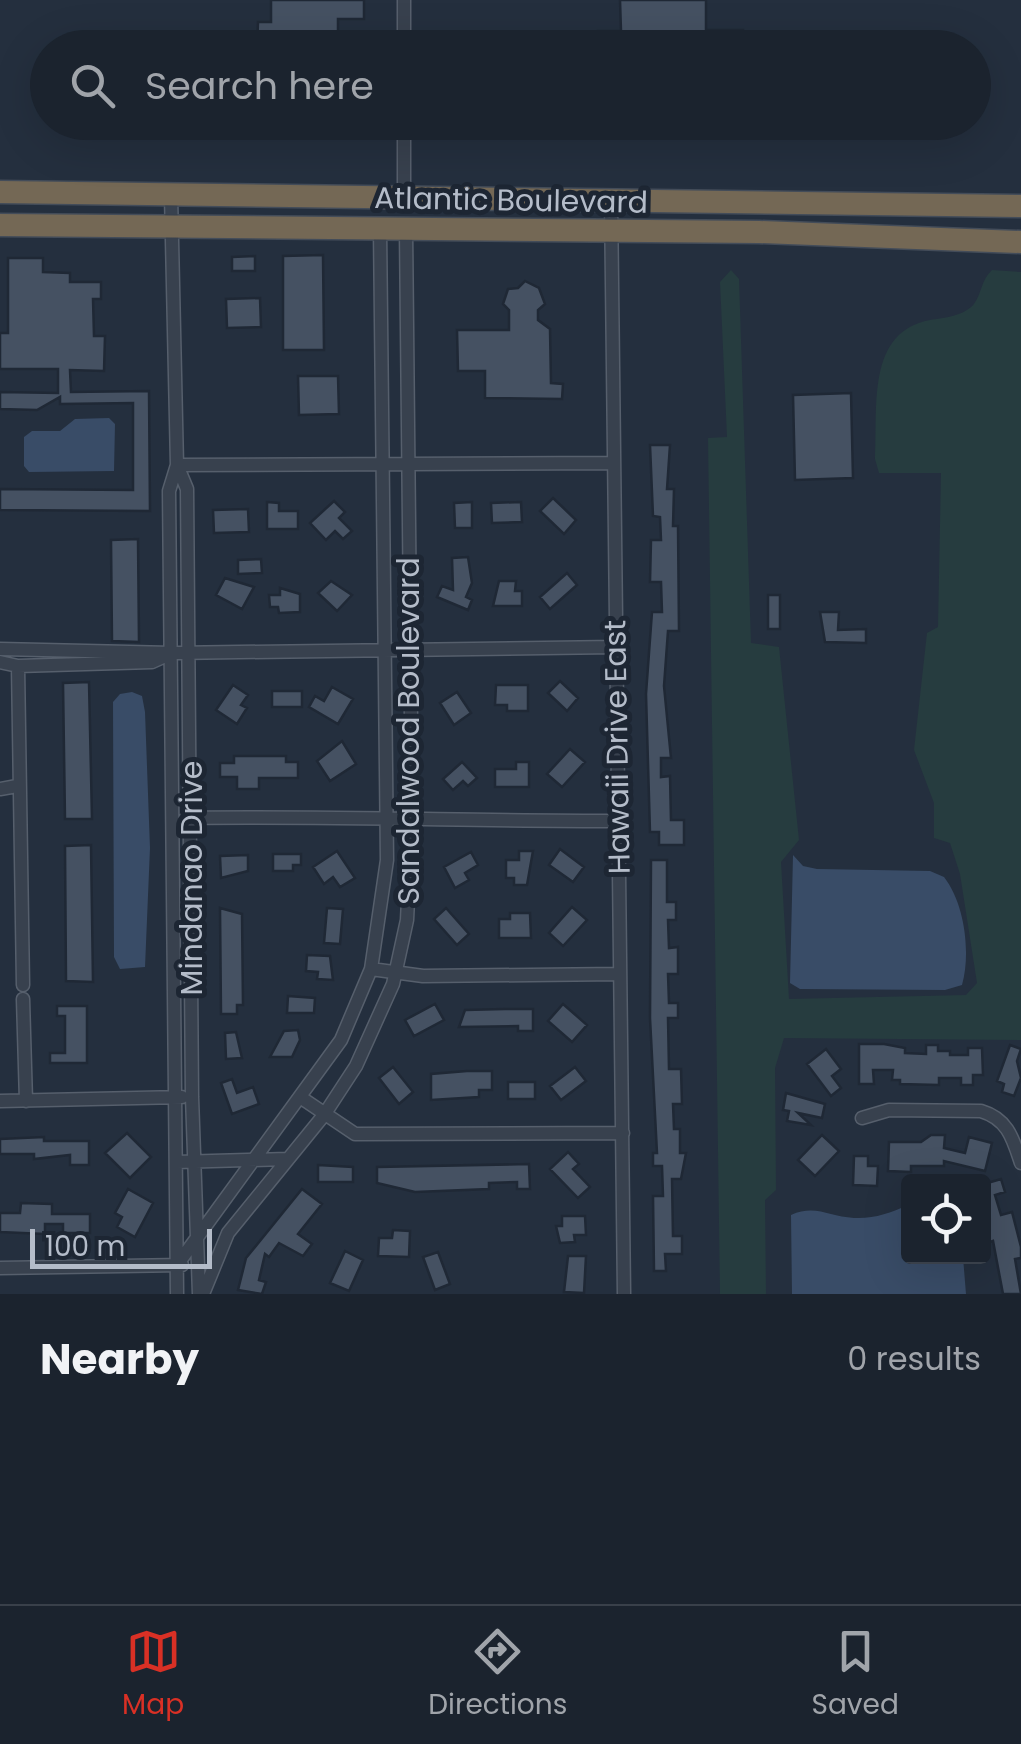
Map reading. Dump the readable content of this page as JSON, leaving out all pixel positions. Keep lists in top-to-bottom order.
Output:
{
  "streets": {
    "highway": ["Atlantic Boulevard"],
    "street": ["Sandalwood Boulevard", "Hawaii Drive East", "Mindanao Drive"]
  },
  "crossings": [
    ["Atlantic Boulevard", "Sandalwood Boulevard"],
    ["Atlantic Boulevard", "Hawaii Drive East"],
    ["Atlantic Boulevard", "Mindanao Drive"],
    ["Sandalwood Boulevard", "Mindanao Drive"]
  ],
  "scale_bar": "100 m",
  "page": {
    "search": "Search here",
    "scale": "100 m",
    "heading": ["Nearby", "0 results"],
    "nav": ["Map", "Directions", "Saved"]
  }
}
